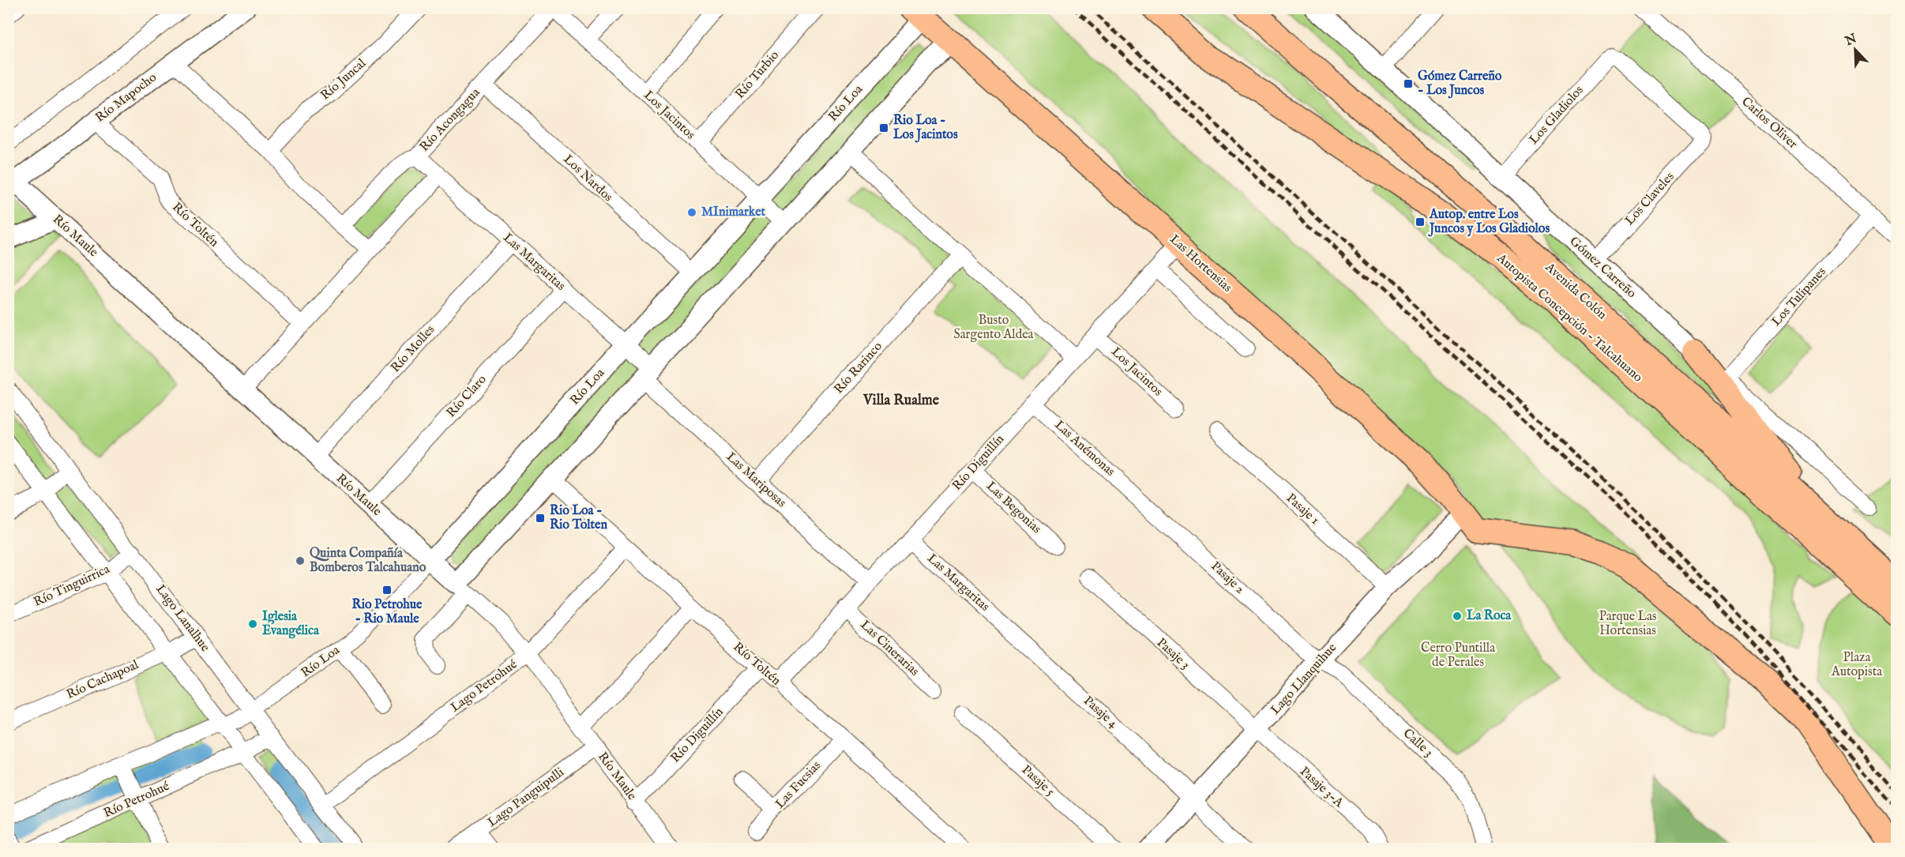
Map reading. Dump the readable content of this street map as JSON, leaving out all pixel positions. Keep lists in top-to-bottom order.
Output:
{
  "streets": {
    "main road": ["Las Hortensias", "Avenida Colón", "Autopista Concepción - Talcahuano"],
    "street": [
      "Río Turbio",
      "Río Juncal",
      "Río Mapocho",
      "Río Loa",
      "Los Jacintos",
      "Los Gladiolos",
      "Río Acongagua",
      "Carlos Oliver",
      "Los Nardos",
      "Los Claveles",
      "Río Toltén",
      "Río Maule",
      "Las Margaritas",
      "Gómez Carreño",
      "Los Tulipanes",
      "Río Molles",
      "Río Rarinco",
      "Río Claro",
      "Las Anémonas",
      "Río Diguillín",
      "Las Mariposas",
      "Las Begonias",
      "Pasaje 1",
      "Pasaje 2",
      "Río Tinguirrica",
      "Lago Lanalhue",
      "Las Cinerarias",
      "Pasaje 3",
      "Lago Llanquihue",
      "Río Cachapoal",
      "Lago Petrohué",
      "Pasaje 4",
      "Calle 3",
      "Pasaje 5",
      "Las Fucsias",
      "Pasaje 3-A",
      "Lago Panguipulli",
      "Río Petrohué"
    ]
  },
  "crossings": [
    ["Río Turbio", "Los Jacintos"],
    ["Río Mapocho", "Río Toltén"],
    ["Río Mapocho", "Río Maule"],
    ["Río Loa", "Los Jacintos"],
    ["Río Loa", "Los Nardos"],
    ["Río Loa", "Río Maule"],
    ["Río Loa", "Las Margaritas"],
    ["Río Loa", "Las Hortensias"],
    ["Río Loa", "Lago Lanalhue"],
    ["Los Jacintos", "Río Acongagua"],
    ["Los Jacintos", "Río Diguillín"],
    ["Los Gladiolos", "Los Claveles"],
    ["Los Gladiolos", "Gómez Carreño"],
    ["Río Acongagua", "Los Nardos"],
    ["Río Acongagua", "Las Margaritas"],
    ["Carlos Oliver", "Los Tulipanes"],
    ["Los Claveles", "Gómez Carreño"],
    ["Río Toltén", "Río Diguillín"],
    ["Río Toltén", "Lago Petrohué"],
    ["Río Toltén", "Las Fucsias"],
    ["Río Maule", "Río Molles"],
    ["Río Maule", "Río Claro"],
    ["Río Maule", "Río Diguillín"],
    ["Río Maule", "Lago Petrohué"],
    ["Río Maule", "Lago Panguipulli"],
    ["Las Margaritas", "Río Molles"],
    ["Las Margaritas", "Río Claro"],
    ["Las Margaritas", "Río Diguillín"],
    ["Las Margaritas", "Las Mariposas"],
    ["Las Margaritas", "Pasaje 4"],
    ["Las Hortensias", "Río Diguillín"],
    ["Las Hortensias", "Lago Llanquihue"],
    ["Gómez Carreño", "Los Tulipanes"],
    ["Río Rarinco", "Las Mariposas"],
    ["Las Anémonas", "Río Diguillín"],
    ["Las Anémonas", "Pasaje 2"],
    ["Río Diguillín", "Las Mariposas"],
    ["Río Diguillín", "Las Begonias"],
    ["Río Diguillín", "Las Cinerarias"],
    ["Pasaje 1", "Lago Llanquihue"],
    ["Pasaje 2", "Lago Llanquihue"],
    ["Pasaje 2", "Calle 3"],
    ["Río Tinguirrica", "Lago Lanalhue"],
    ["Lago Lanalhue", "Río Cachapoal"],
    ["Lago Lanalhue", "Lago Petrohué"],
    ["Pasaje 3", "Lago Llanquihue"],
    ["Pasaje 3", "Pasaje 3-A"],
    ["Lago Llanquihue", "Pasaje 4"],
    ["Lago Llanquihue", "Calle 3"],
    ["Lago Llanquihue", "Pasaje 3-A"]
  ],
  "districts": ["Villa Rualme"],
  "parks": [
    "Busto Sargento Aldea",
    "Parque Las Hortensias",
    "Cerro Puntilla de Perales",
    "Plaza Autopista"
  ],
  "places": {
    "transit": [
      "Gómez Carreño - Los Juncos",
      "Rio Loa - Los Jacintos",
      "Autop. entre Los Juncos y Los Gladiolos",
      "Rio Loa - Rio Tolten",
      "Rio Petrohue - Rio Maule"
    ],
    "other": [
      "MInimarket",
      "Quinta Compañía Bomberos Talcahuano",
      "La Roca",
      "Iglesia Evangélica"
    ]
  },
  "north": "top left"
}
